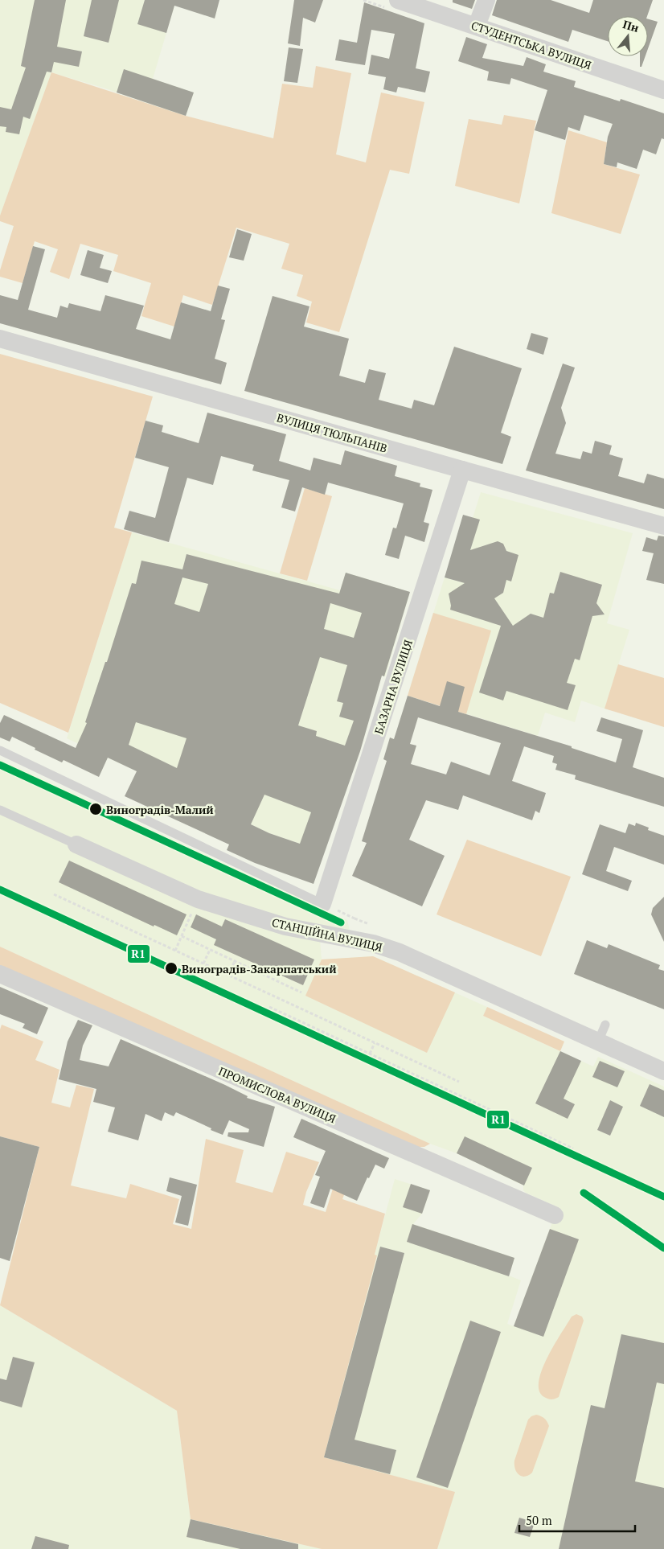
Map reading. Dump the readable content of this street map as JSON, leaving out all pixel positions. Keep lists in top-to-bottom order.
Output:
{
  "streets": {
    "street": [
      "СТУДЕНТСЬКА ВУЛИЦЯ",
      "ВУЛИЦЯ ТЮЛЬПАНІВ",
      "БАЗАРНА ВУЛИЦЯ",
      "СТАНЦІЙНА ВУЛИЦЯ",
      "ПРОМИСЛОВА ВУЛИЦЯ"
    ]
  },
  "crossings": [
    ["ВУЛИЦЯ ТЮЛЬПАНІВ", "БАЗАРНА ВУЛИЦЯ"]
  ],
  "places": ["Виноградів-Малий", "Виноградів-Закарпатський"],
  "lines": ["transit line R1"],
  "scale_bar": "50 m",
  "north": "top"
}
